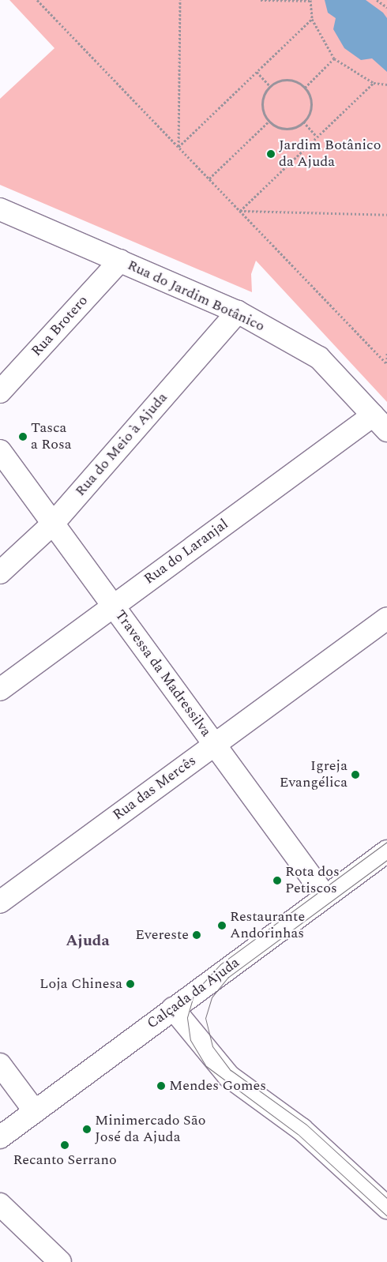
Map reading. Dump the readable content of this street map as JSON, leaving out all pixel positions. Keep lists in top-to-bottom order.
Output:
{
  "streets": {
    "street": [
      "Rua do Jardim Botânico",
      "Rua Brotero",
      "Rua do Meio à Ajuda",
      "Rua do Laranjal",
      "Travessa da Madressilva",
      "Rua das Mercês",
      "Calçada da Ajuda"
    ]
  },
  "crossings": [
    ["Rua do Jardim Botânico", "Rua Brotero"],
    ["Rua do Jardim Botânico", "Rua do Meio à Ajuda"],
    ["Rua do Jardim Botânico", "Rua do Laranjal"],
    ["Rua do Meio à Ajuda", "Travessa da Madressilva"],
    ["Rua do Laranjal", "Travessa da Madressilva"],
    ["Travessa da Madressilva", "Rua das Mercês"],
    ["Travessa da Madressilva", "Calçada da Ajuda"]
  ],
  "districts": ["Ajuda"],
  "places": [
    "Jardim Botânico da Ajuda",
    "Tasca a Rosa",
    "Igreja Evangélica",
    "Rota dos Petiscos",
    "Restaurante Andorinhas",
    "Evereste",
    "Loja Chinesa",
    "Mendes Gomes",
    "Minimercado São José da Ajuda",
    "Recanto Serrano"
  ]
}
